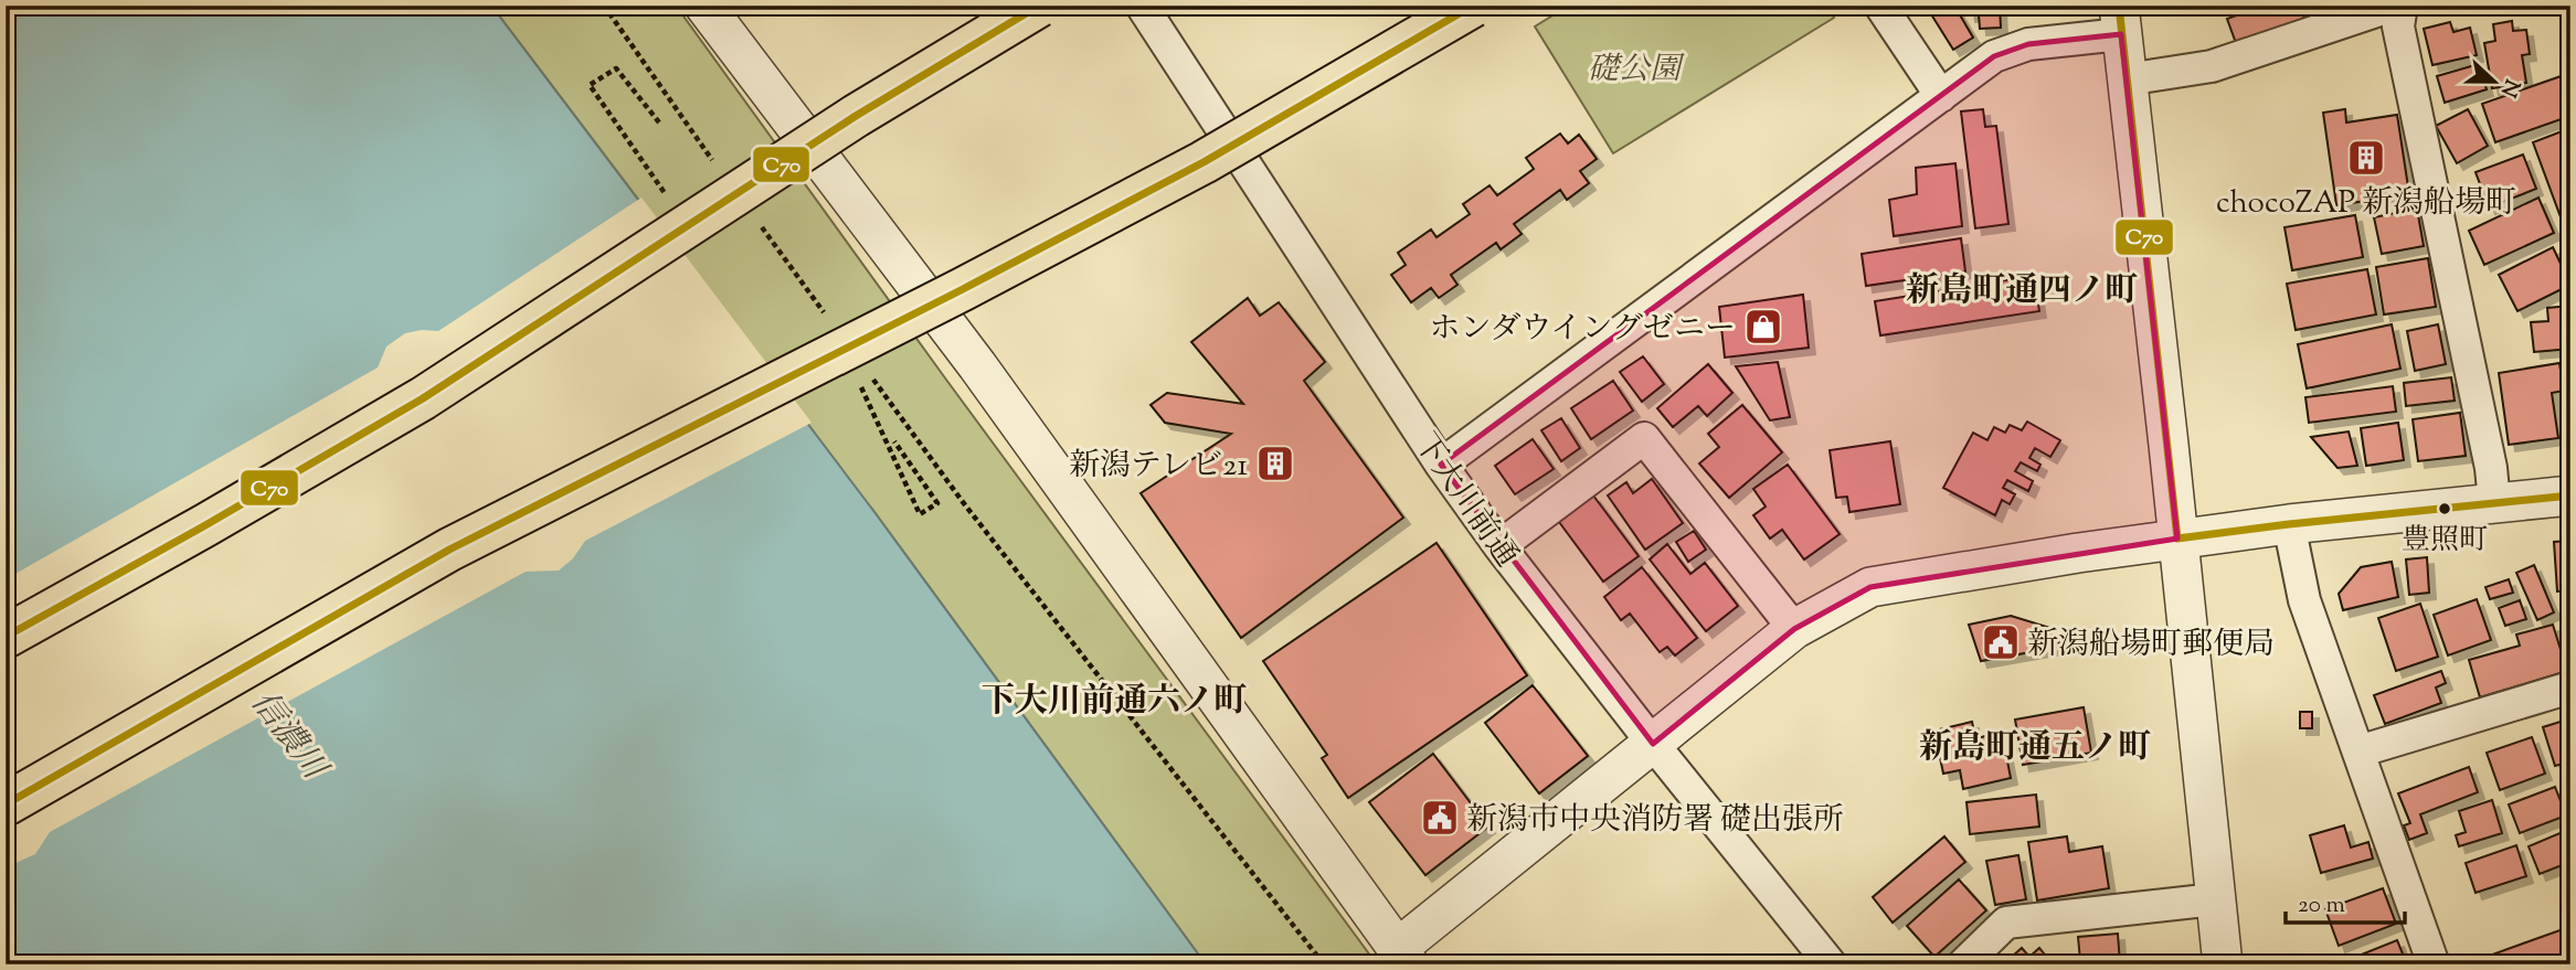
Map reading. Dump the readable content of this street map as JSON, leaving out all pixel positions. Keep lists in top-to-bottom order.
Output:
{
  "streets": {
    "street": ["下大川前通"]
  },
  "districts": ["新島町通四ノ町", "下大川前通六ノ町", "新島町通五ノ町"],
  "water": ["信濃川"],
  "parks": ["礎公園"],
  "places": {
    "building": ["chocoZAP 新潟船場町", "新潟テレビ21"],
    "shop": ["ホンダウイングゼニー"],
    "other": ["豊照町"],
    "public building": ["新潟船場町郵便局", "新潟市中央消防署 礎出張所"]
  },
  "lines": ["transit line C70"],
  "scale_bar": "20 m",
  "north": "right"
}
